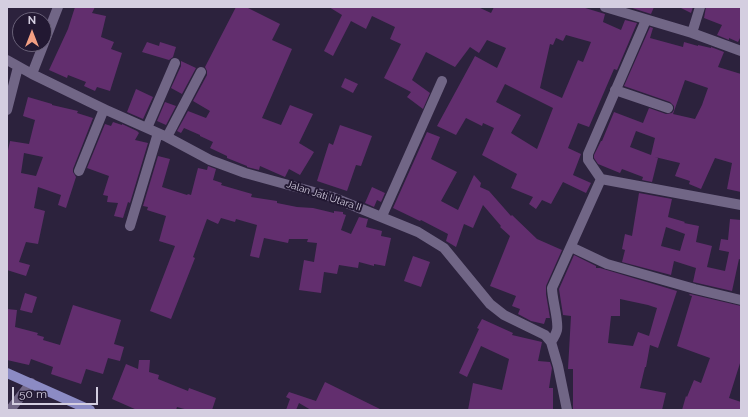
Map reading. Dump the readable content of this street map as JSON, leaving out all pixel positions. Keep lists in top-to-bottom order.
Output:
{
  "streets": {
    "street": ["Jalan Jati Utara II"]
  },
  "scale_bar": "50 m",
  "north": "top"
}
